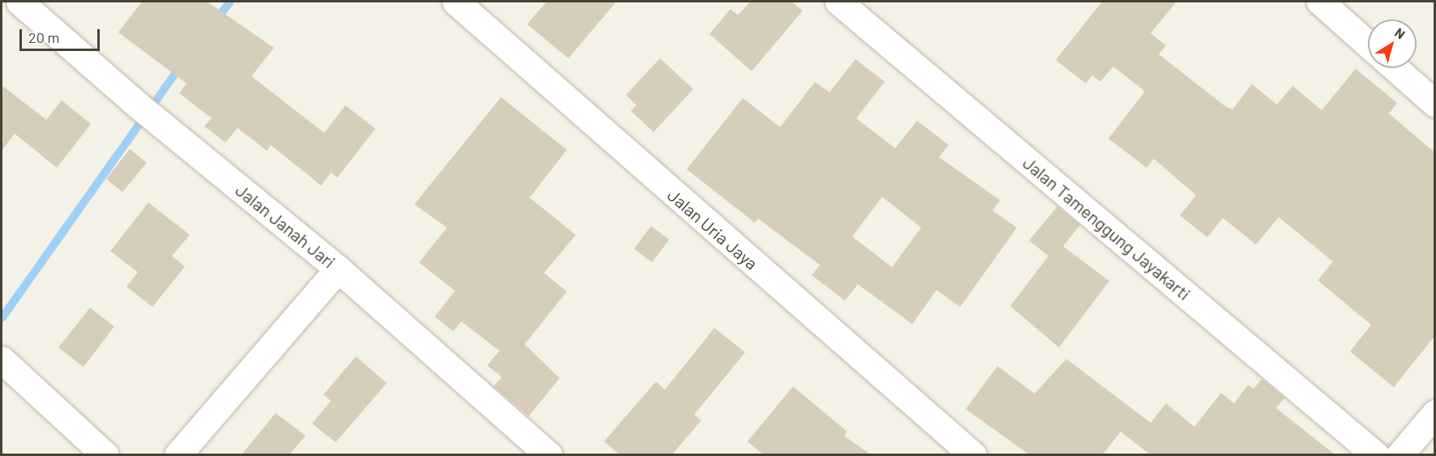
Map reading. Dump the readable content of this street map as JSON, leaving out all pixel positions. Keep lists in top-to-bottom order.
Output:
{
  "streets": {
    "street": ["Jalan Janah Jari", "Jalan Tamenggung Jayakarti", "Jalan Uria Jaya"]
  },
  "scale_bar": "20 m",
  "north": "top right"
}
